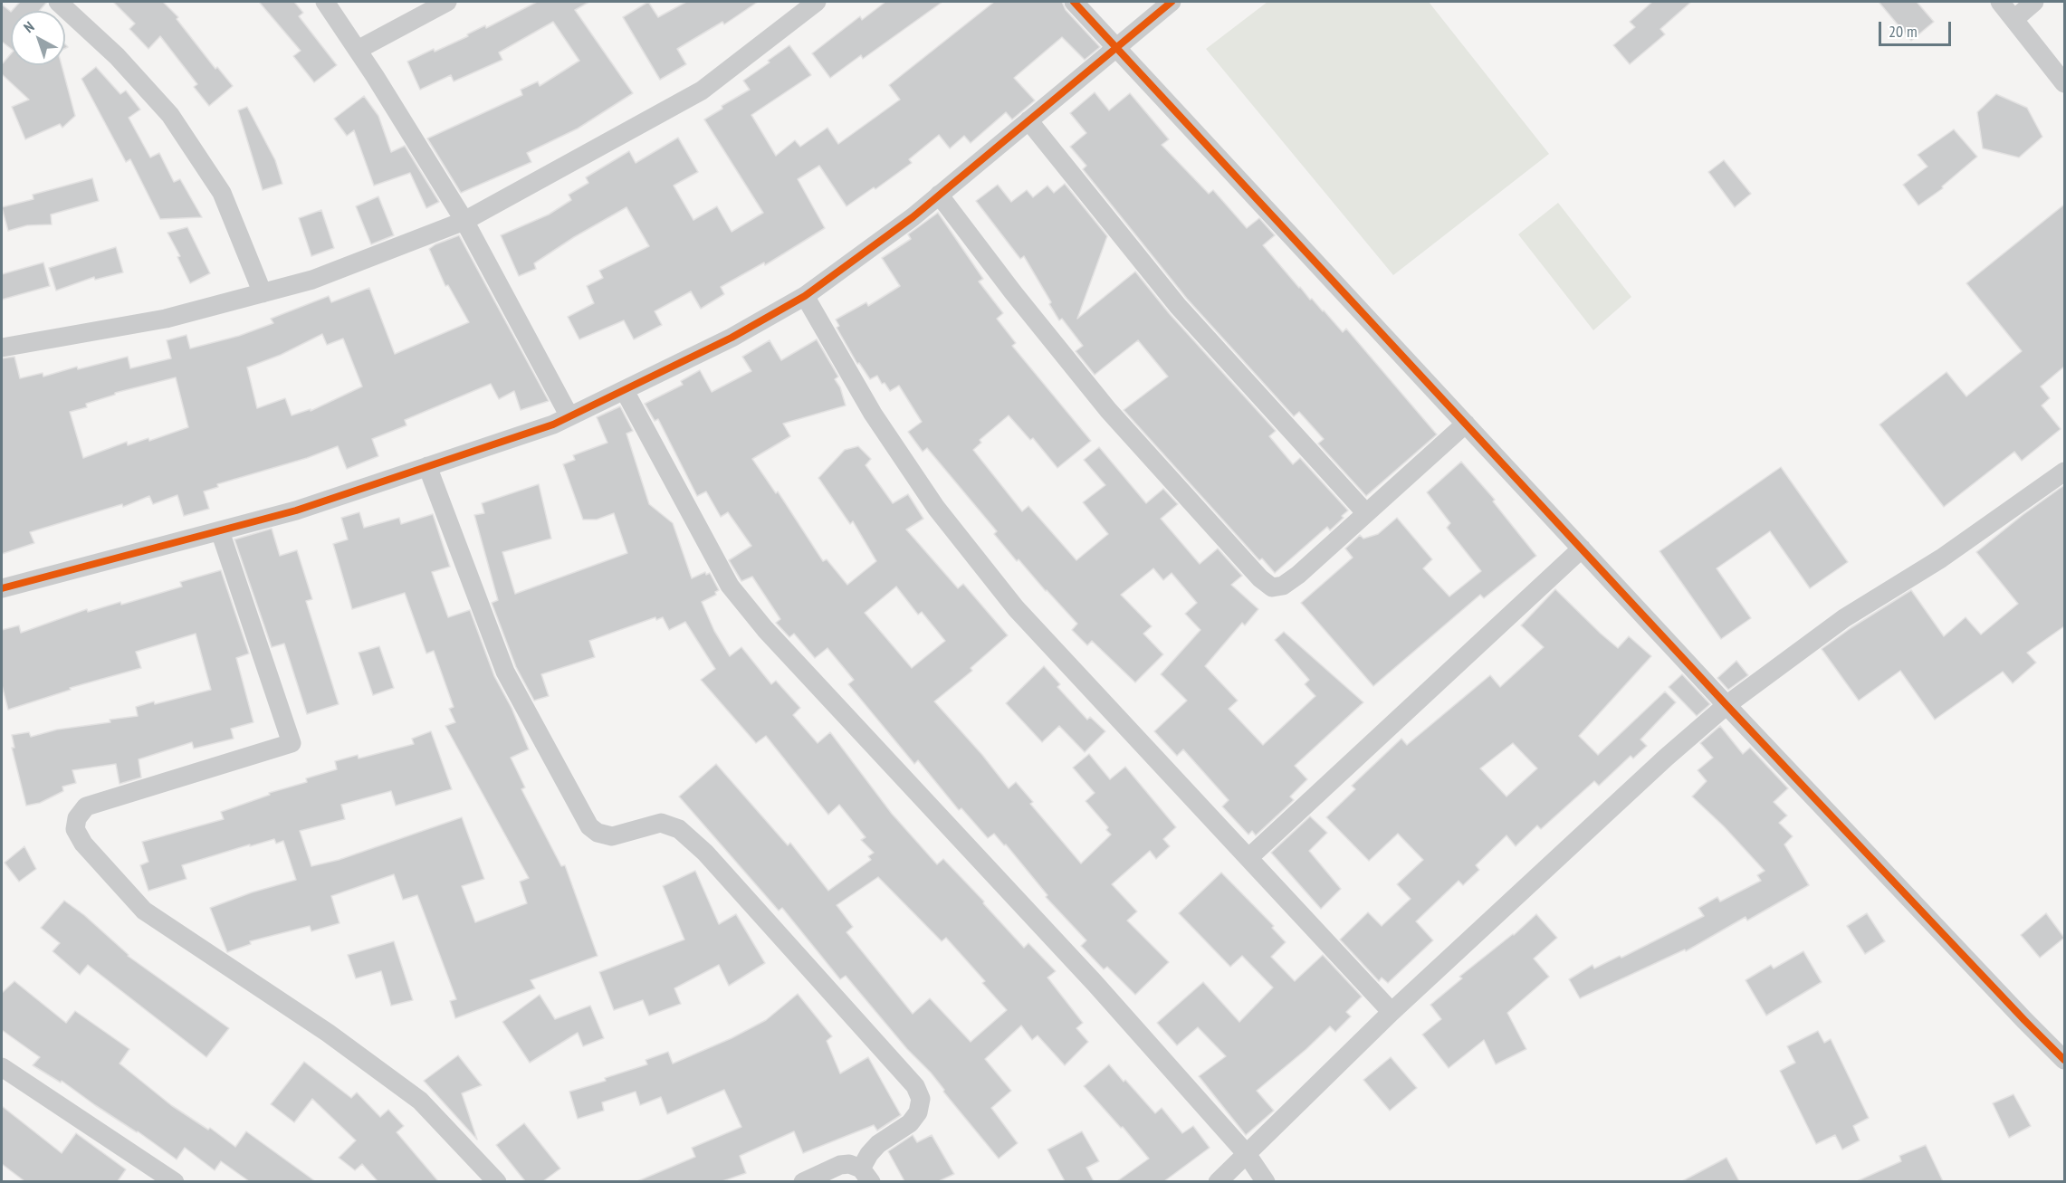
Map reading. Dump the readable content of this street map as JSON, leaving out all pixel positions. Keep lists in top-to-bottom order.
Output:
{
  "scale_bar": "20 m",
  "north": "top left"
}
